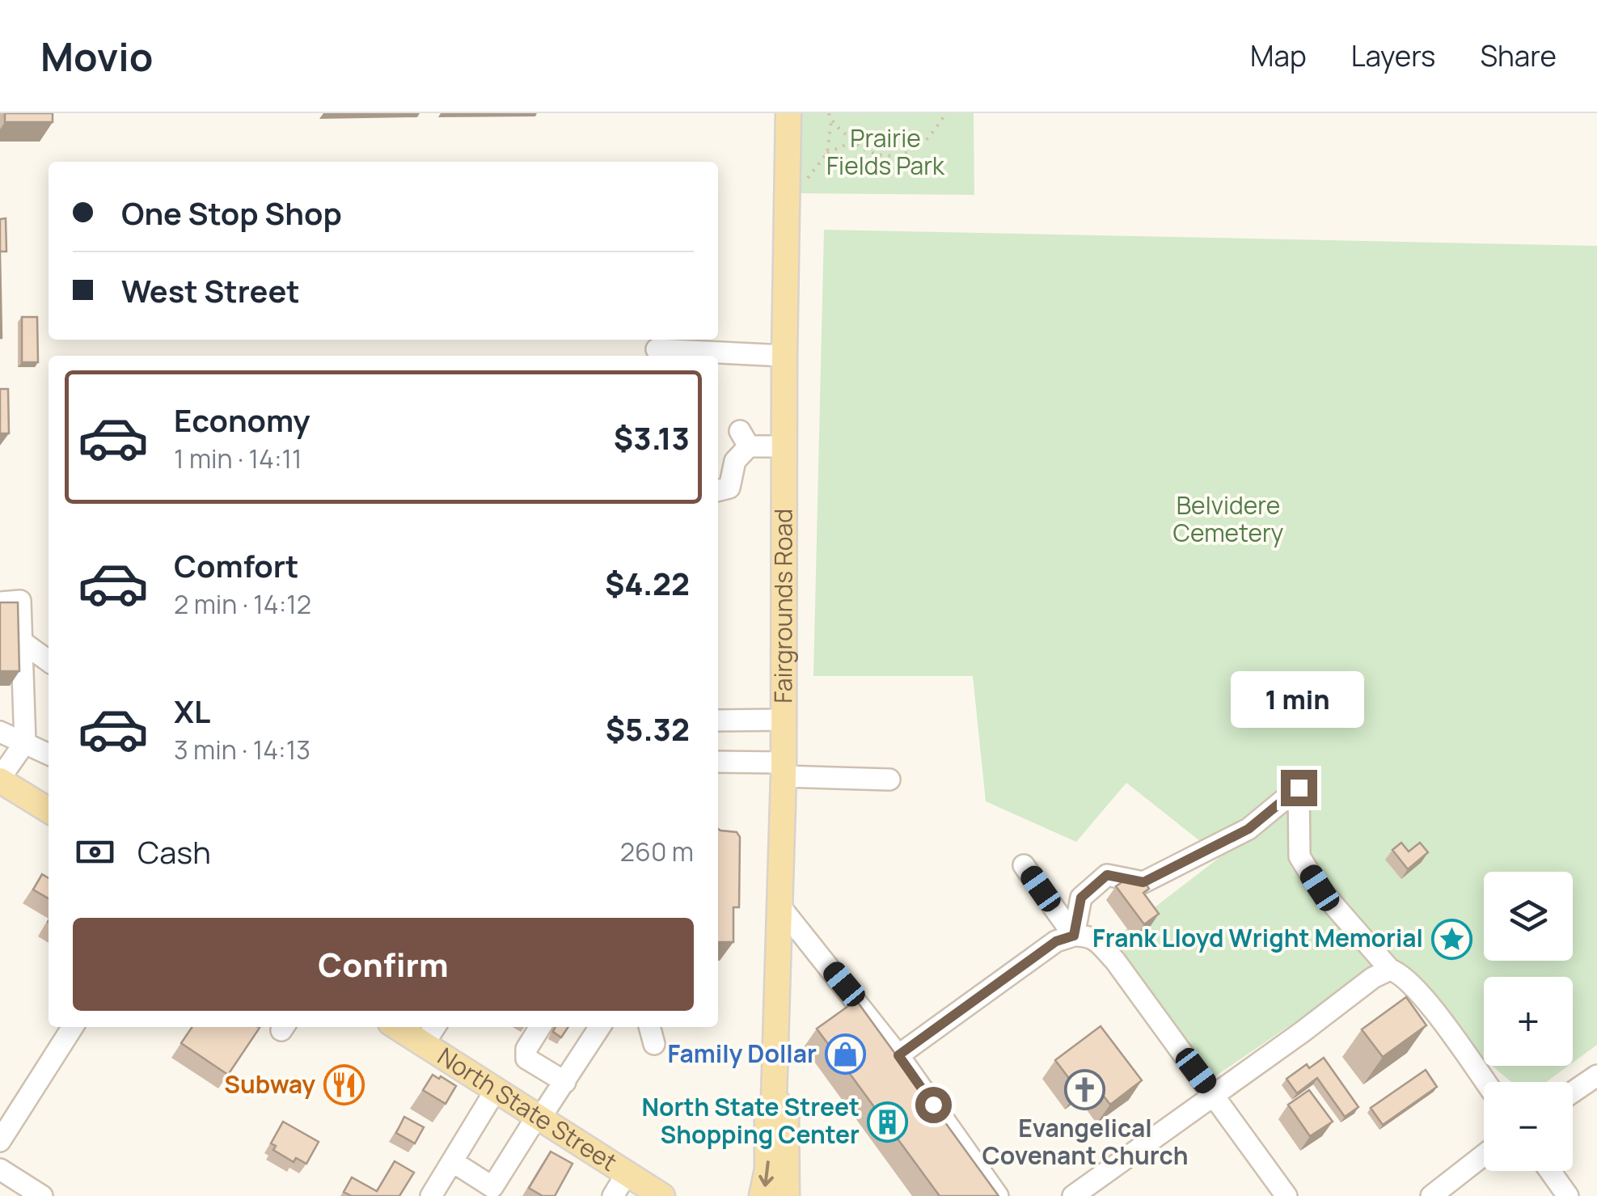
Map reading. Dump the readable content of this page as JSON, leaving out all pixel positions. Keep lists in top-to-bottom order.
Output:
{
  "streets": {
    "main road": ["Fairgrounds Road", "North State Street"]
  },
  "parks": ["Prairie Fields Park", "Belvidere Cemetery"],
  "places": {
    "place": ["Frank Lloyd Wright Memorial"],
    "shop": ["Family Dollar"],
    "restaurant": ["Subway"],
    "church": ["Evangelical Covenant Church"],
    "building": ["North State Street Shopping Center"]
  },
  "page": {
    "header": "Movio",
    "nav": ["Map", "Layers", "Share"],
    "banner": ["One Stop Shop", "West Street"],
    "list": [
      {
        "name": "Economy",
        "note": "1 min · 14:11",
        "value": "$3.13"
      },
      {
        "name": "Comfort",
        "note": "2 min · 14:12",
        "value": "$4.22"
      },
      {
        "name": "XL",
        "note": "3 min · 14:13",
        "value": "$5.32"
      }
    ],
    "bubble": "1 min",
    "pay": ["Cash", "260 m"],
    "map_buttons": ["+", "−"],
    "buttons": "Confirm"
  }
}
